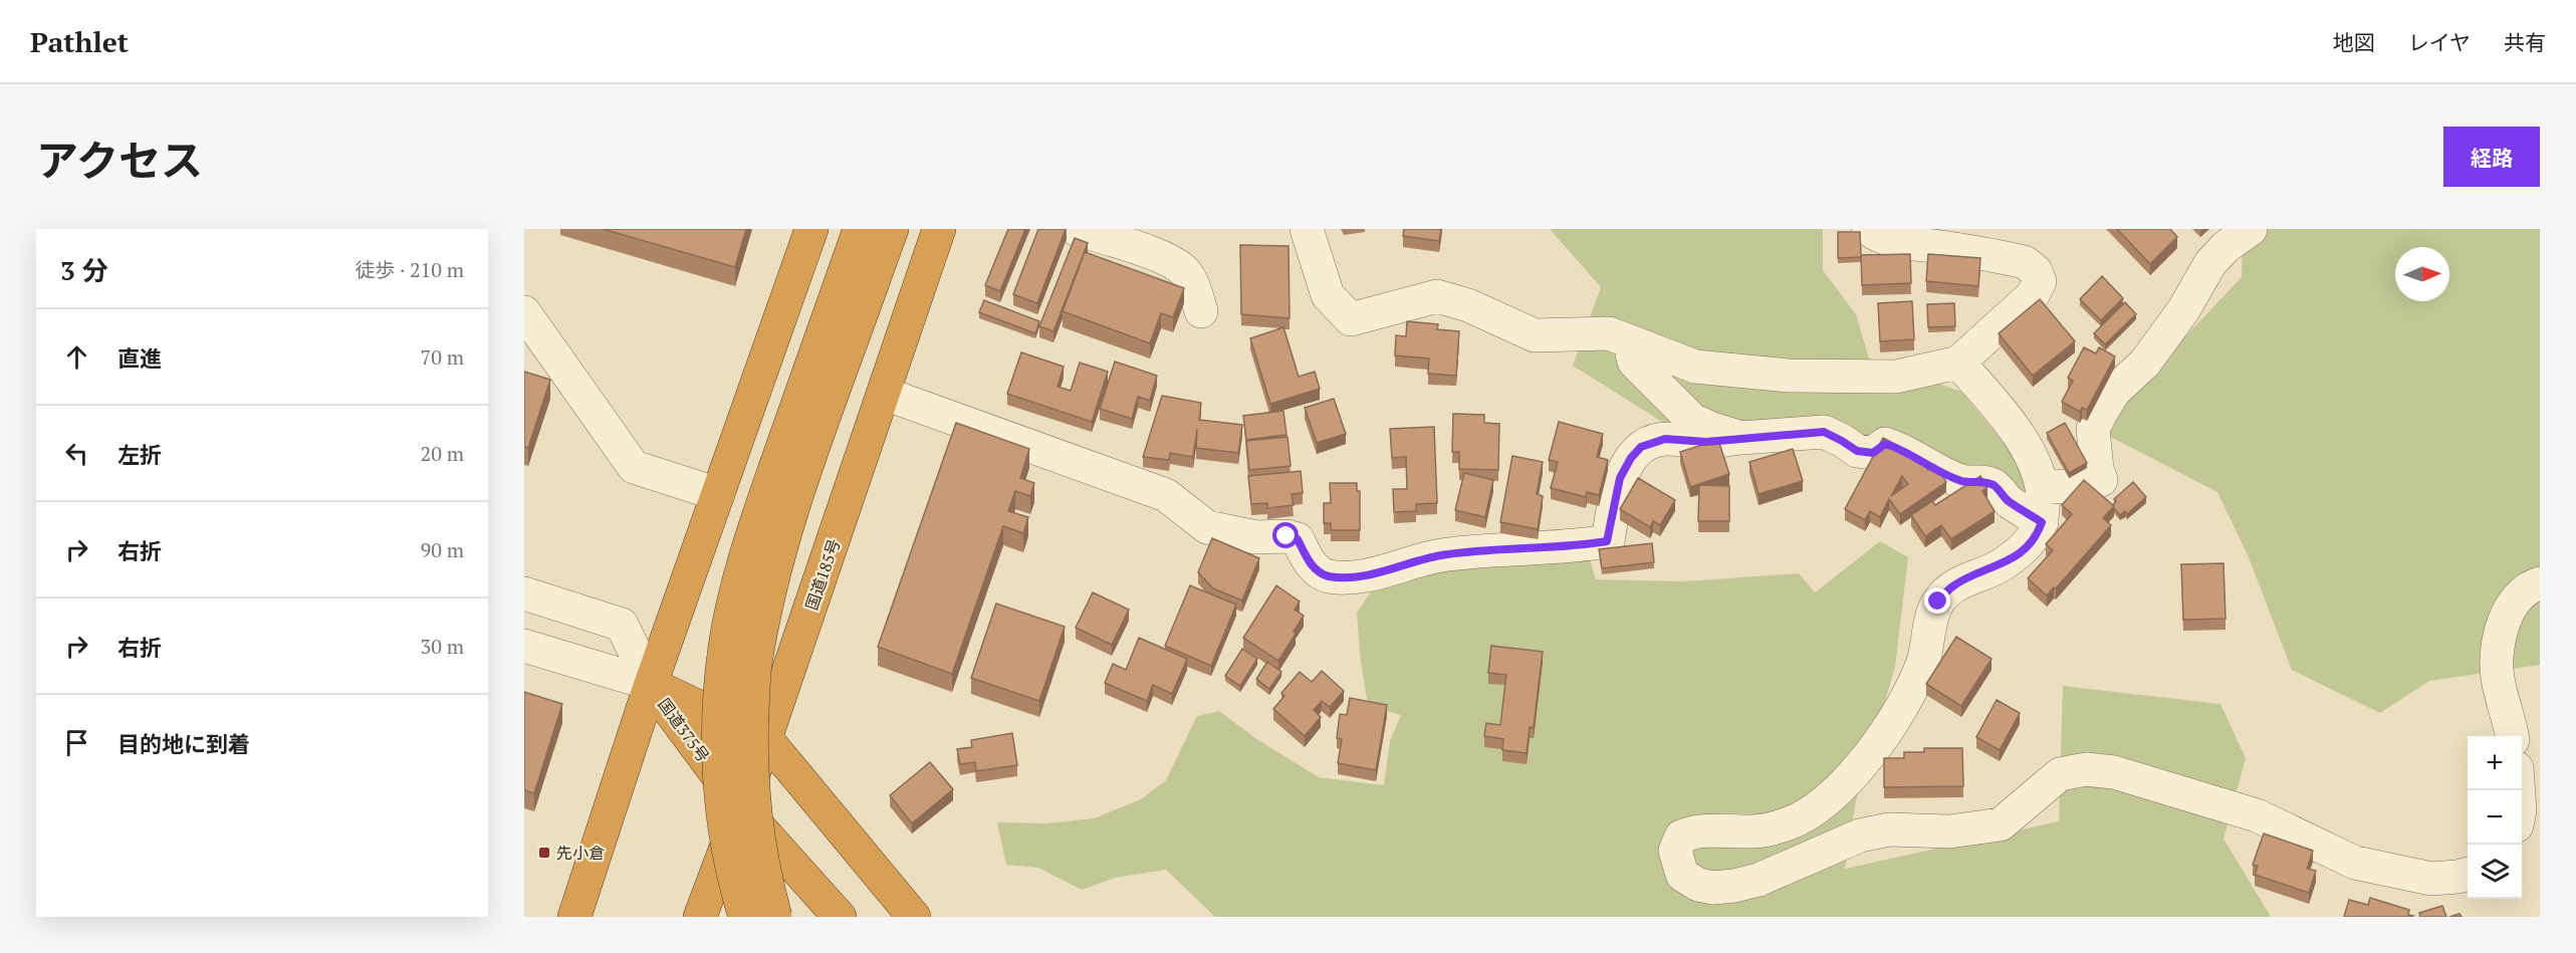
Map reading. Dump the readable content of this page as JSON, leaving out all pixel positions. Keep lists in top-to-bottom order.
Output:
{
  "streets": {
    "highway": ["国道185号", "国道375号"]
  },
  "crossings": [
    ["国道185号", "国道375号"]
  ],
  "places": {
    "transit": ["先小倉"]
  },
  "north": "right",
  "page": {
    "header": "Pathlet",
    "nav": ["地図", "レイヤ", "共有"],
    "title": "アクセス",
    "buttons": "経路",
    "heading": ["3 分", "徒歩 · 210 m"],
    "list": [
      ["直進", "70 m"],
      ["左折", "20 m"],
      ["右折", "90 m"],
      ["右折", "30 m"],
      "目的地に到着"
    ],
    "map_buttons": ["+", "−"]
  }
}
